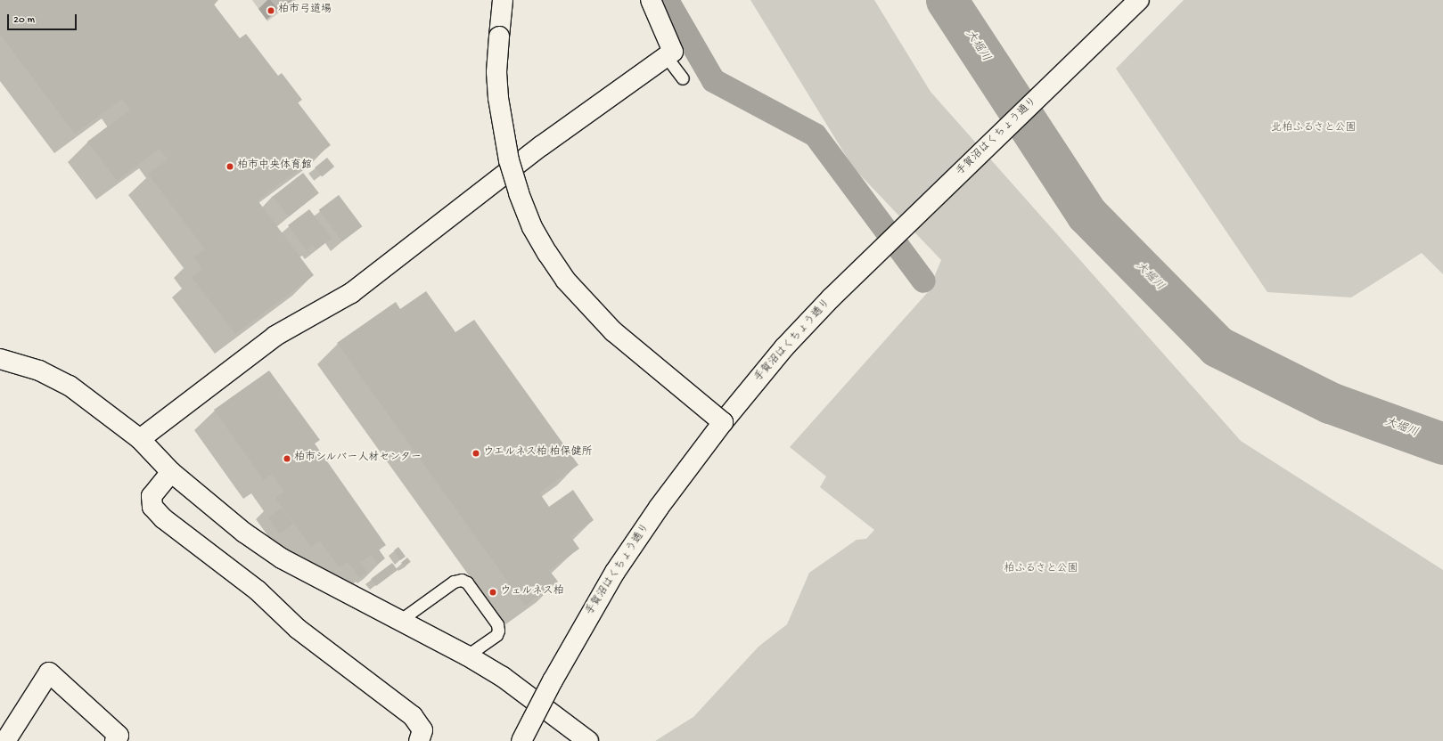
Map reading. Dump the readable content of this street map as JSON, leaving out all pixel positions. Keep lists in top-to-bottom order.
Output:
{
  "streets": {
    "street": ["手賀沼はくちょう通り"]
  },
  "water": ["大堀川"],
  "parks": ["北柏ふるさと公園", "柏ふるさと公園"],
  "places": [
    "柏市弓道場",
    "柏市中央体育館",
    "ウエルネス柏 柏保健所",
    "柏市シルバー人材センター",
    "ウェルネス柏"
  ],
  "scale_bar": "20 m"
}
